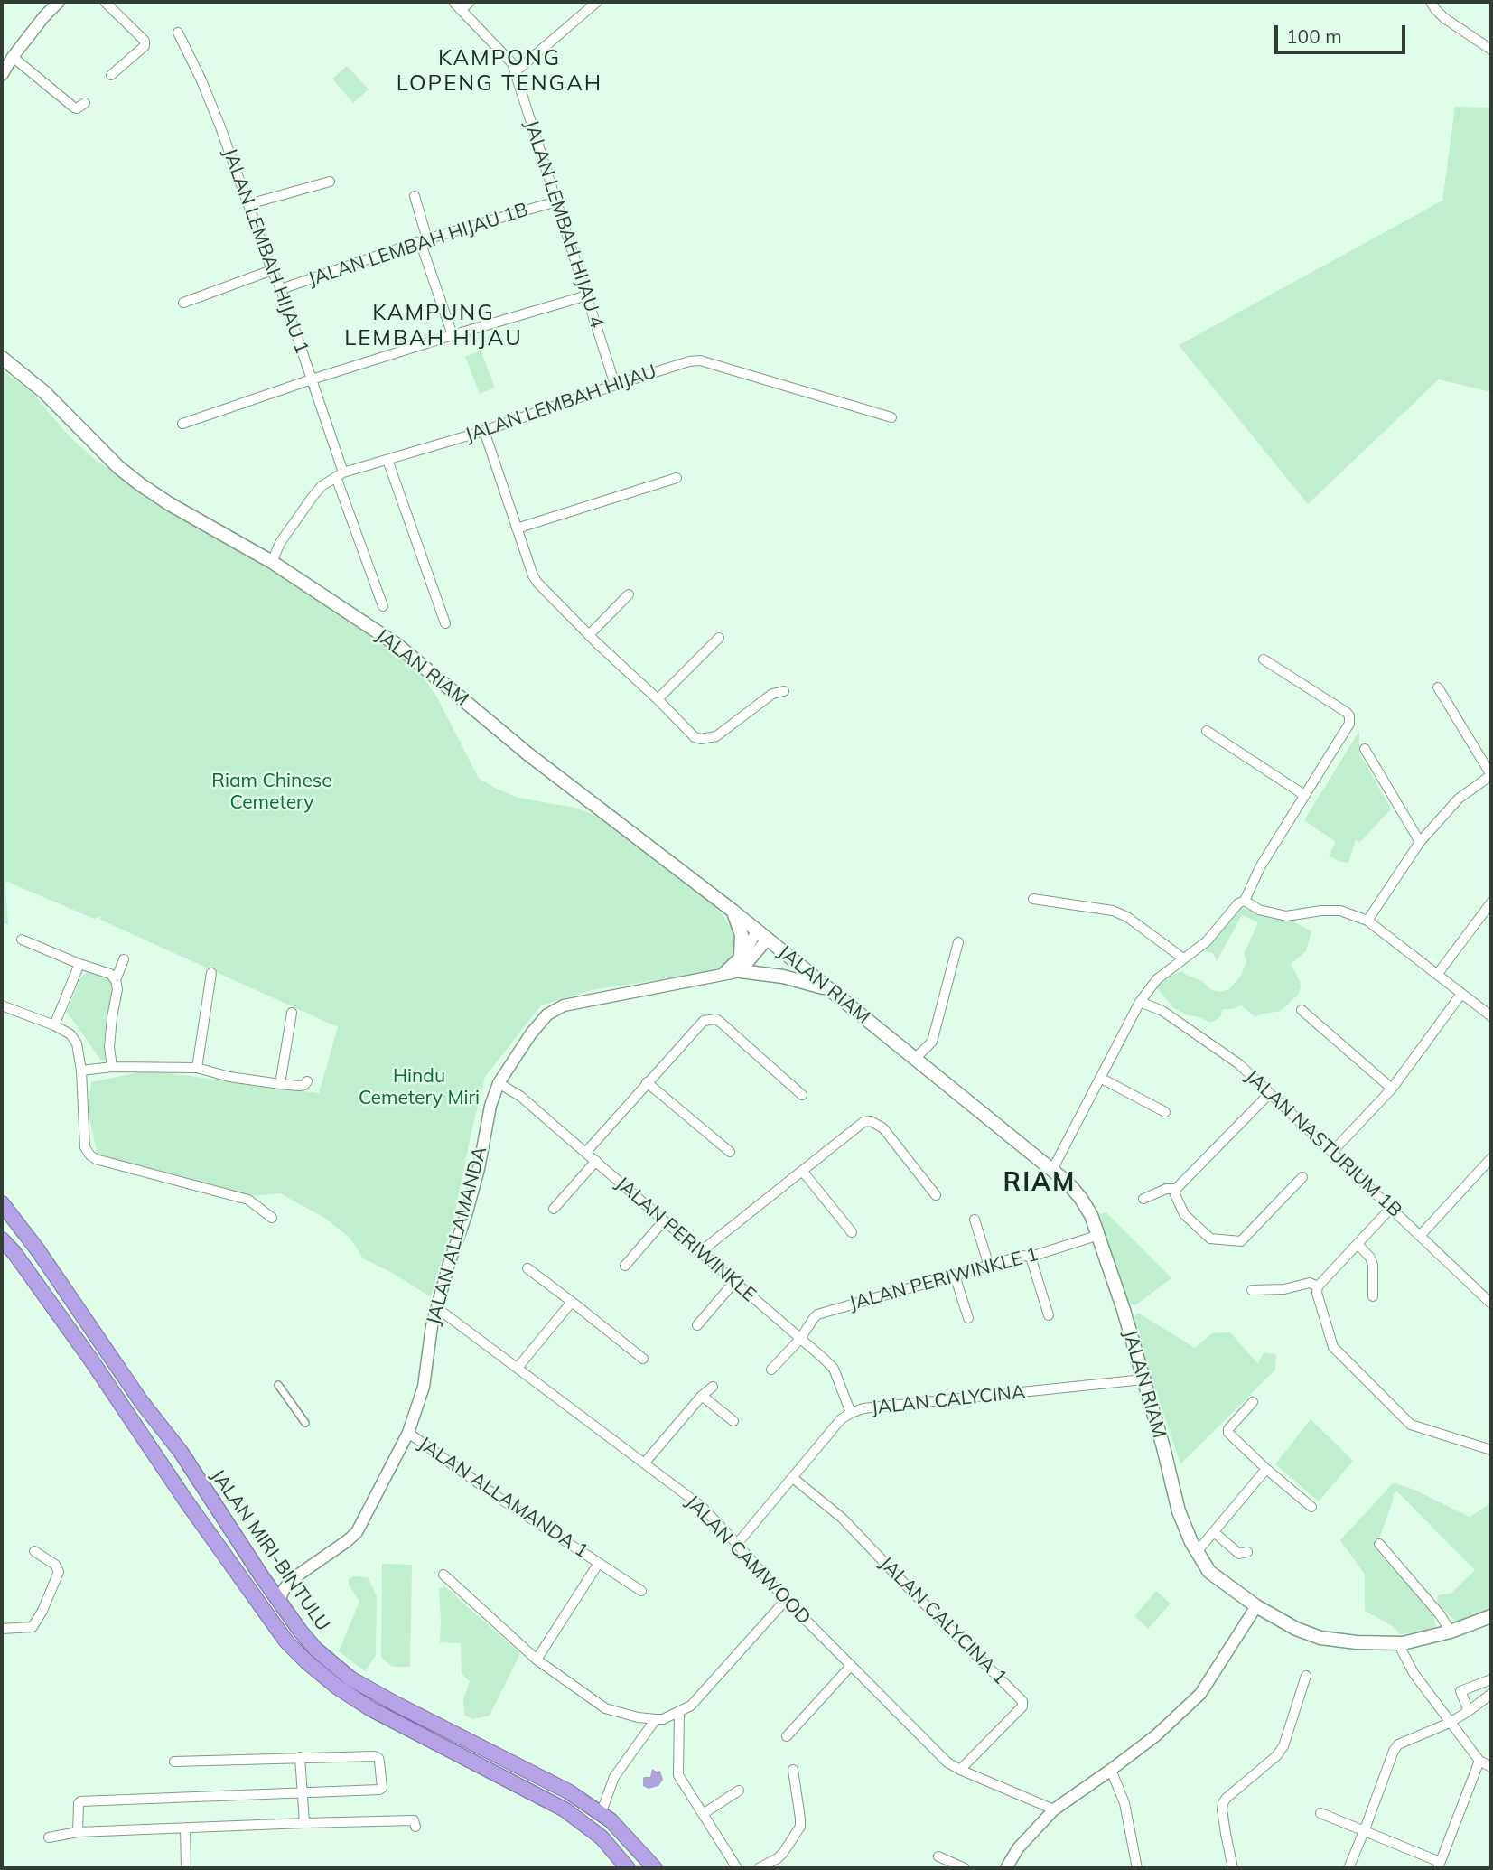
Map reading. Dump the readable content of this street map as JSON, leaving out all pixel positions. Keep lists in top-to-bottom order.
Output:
{
  "streets": {
    "highway": ["JALAN MIRI-BINTULU"],
    "main road": ["JALAN RIAM"],
    "street": [
      "JALAN LEMBAH HIJAU 4",
      "JALAN LEMBAH HIJAU 1B",
      "JALAN LEMBAH HIJAU 1",
      "JALAN LEMBAH HIJAU",
      "JALAN NASTURIUM 1B",
      "JALAN ALLAMANDA",
      "JALAN PERIWINKLE",
      "JALAN PERIWINKLE 1",
      "JALAN CALYCINA",
      "JALAN ALLAMANDA 1",
      "JALAN CAMWOOD",
      "JALAN CALYCINA 1"
    ]
  },
  "crossings": [
    ["JALAN LEMBAH HIJAU 4", "JALAN LEMBAH HIJAU 1B"],
    ["JALAN LEMBAH HIJAU 4", "JALAN LEMBAH HIJAU"],
    ["JALAN LEMBAH HIJAU 1B", "JALAN LEMBAH HIJAU 1"],
    ["JALAN LEMBAH HIJAU 1", "JALAN LEMBAH HIJAU"],
    ["JALAN LEMBAH HIJAU", "JALAN RIAM"],
    ["JALAN RIAM", "JALAN PERIWINKLE 1"],
    ["JALAN RIAM", "JALAN CALYCINA"],
    ["JALAN ALLAMANDA", "JALAN PERIWINKLE"],
    ["JALAN ALLAMANDA", "JALAN ALLAMANDA 1"],
    ["JALAN ALLAMANDA", "JALAN MIRI-BINTULU"],
    ["JALAN ALLAMANDA", "JALAN CAMWOOD"],
    ["JALAN PERIWINKLE", "JALAN PERIWINKLE 1"],
    ["JALAN PERIWINKLE", "JALAN CALYCINA"],
    ["JALAN CALYCINA", "JALAN CAMWOOD"],
    ["JALAN CALYCINA", "JALAN CALYCINA 1"],
    ["JALAN CAMWOOD", "JALAN CALYCINA 1"]
  ],
  "districts": ["KAMPONG LOPENG TENGAH", "KAMPUNG LEMBAH HIJAU", "RIAM"],
  "parks": ["Riam Chinese Cemetery", "Hindu Cemetery Miri"],
  "scale_bar": "100 m"
}
